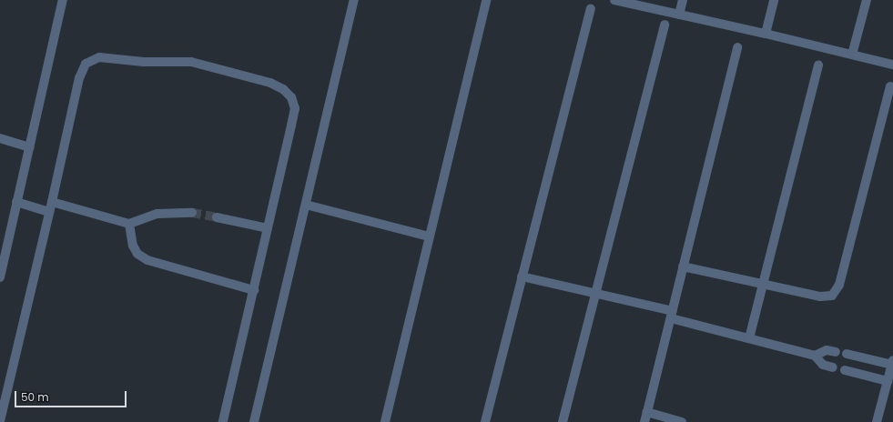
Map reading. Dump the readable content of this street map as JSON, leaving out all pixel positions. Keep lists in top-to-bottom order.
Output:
{
  "scale_bar": "50 m"
}
